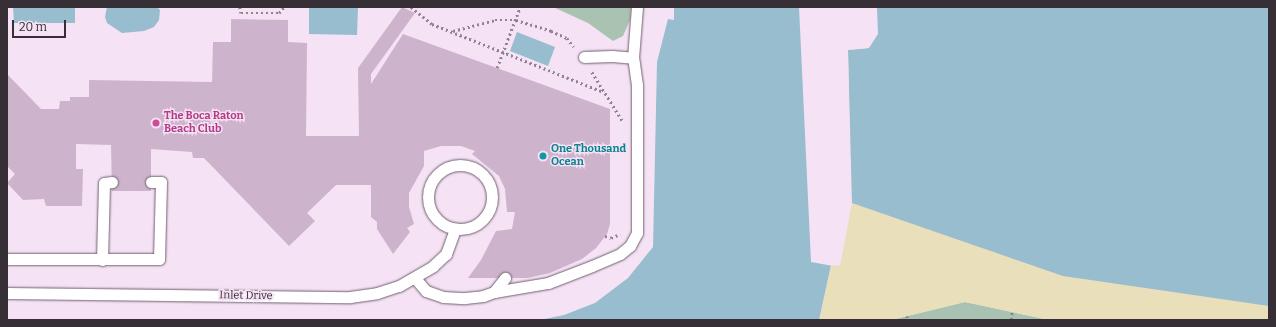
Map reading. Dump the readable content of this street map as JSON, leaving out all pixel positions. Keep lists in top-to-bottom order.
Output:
{
  "streets": {
    "lane": ["Inlet Drive"]
  },
  "places": ["The Boca Raton Beach Club", "One Thousand Ocean"],
  "scale_bar": "20 m"
}
